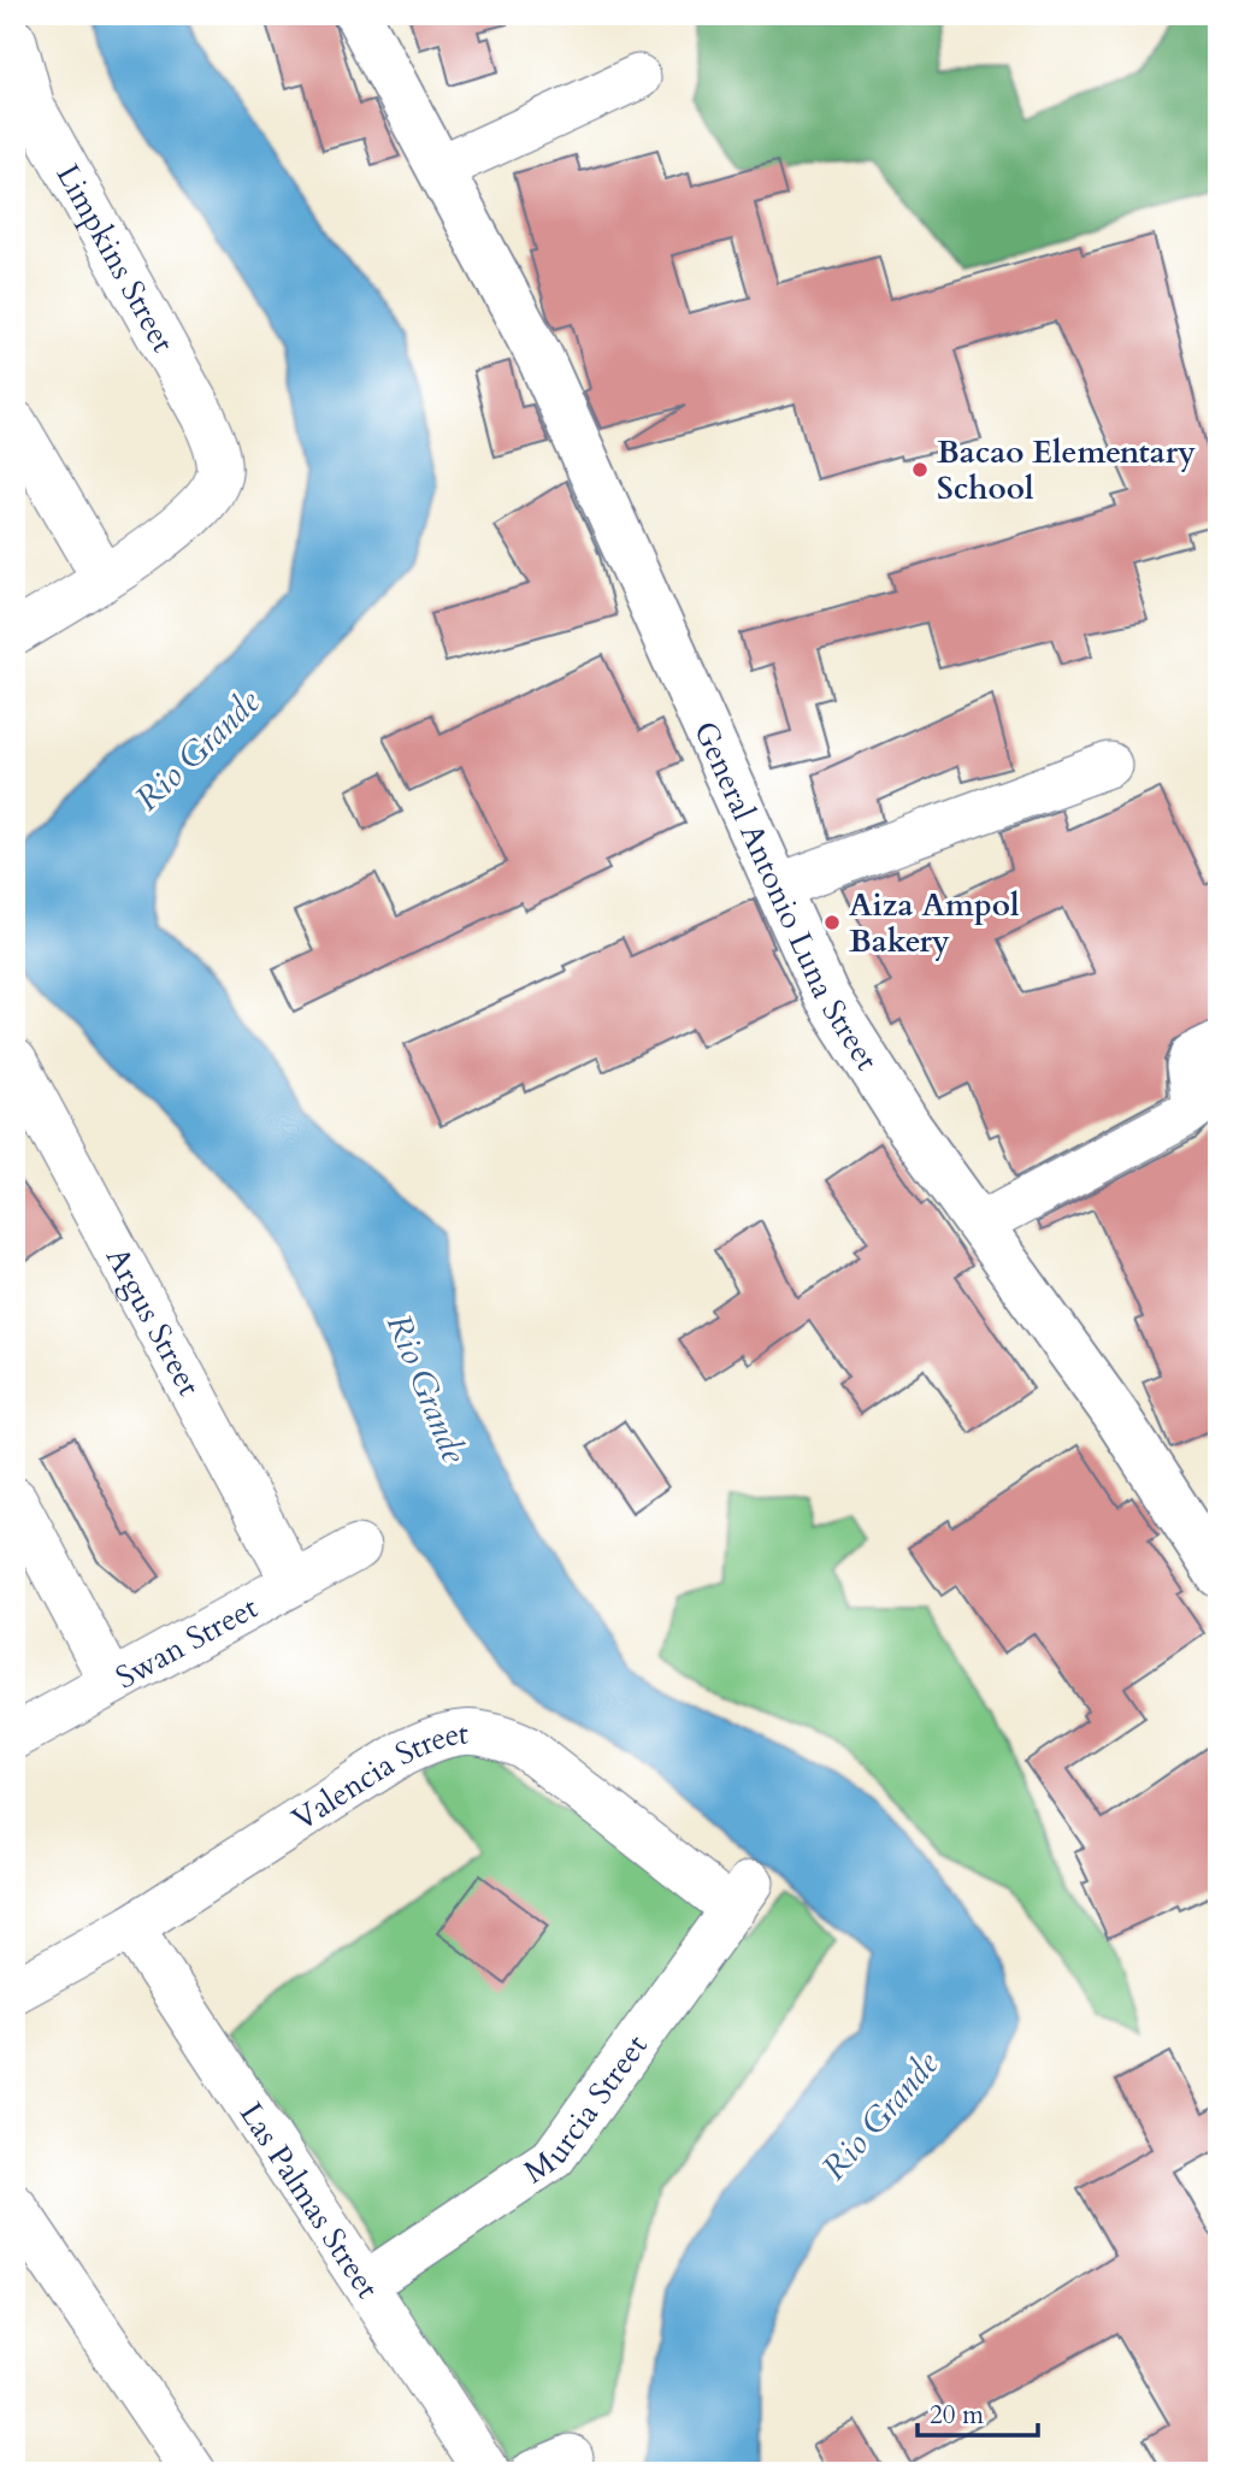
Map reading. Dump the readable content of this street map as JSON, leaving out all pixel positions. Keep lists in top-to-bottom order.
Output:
{
  "streets": {
    "main road": ["General Antonio Luna Street"],
    "street": [
      "Limpkins Street",
      "Argus Street",
      "Swan Street",
      "Valencia Street",
      "Murcia Street",
      "Las Palmas Street"
    ]
  },
  "crossings": [
    ["Argus Street", "Swan Street"],
    ["Valencia Street", "Murcia Street"],
    ["Valencia Street", "Las Palmas Street"],
    ["Murcia Street", "Las Palmas Street"]
  ],
  "water": ["Rio Grande"],
  "places": ["Bacao Elementary School", "Aiza Ampol Bakery"],
  "scale_bar": "20 m"
}
